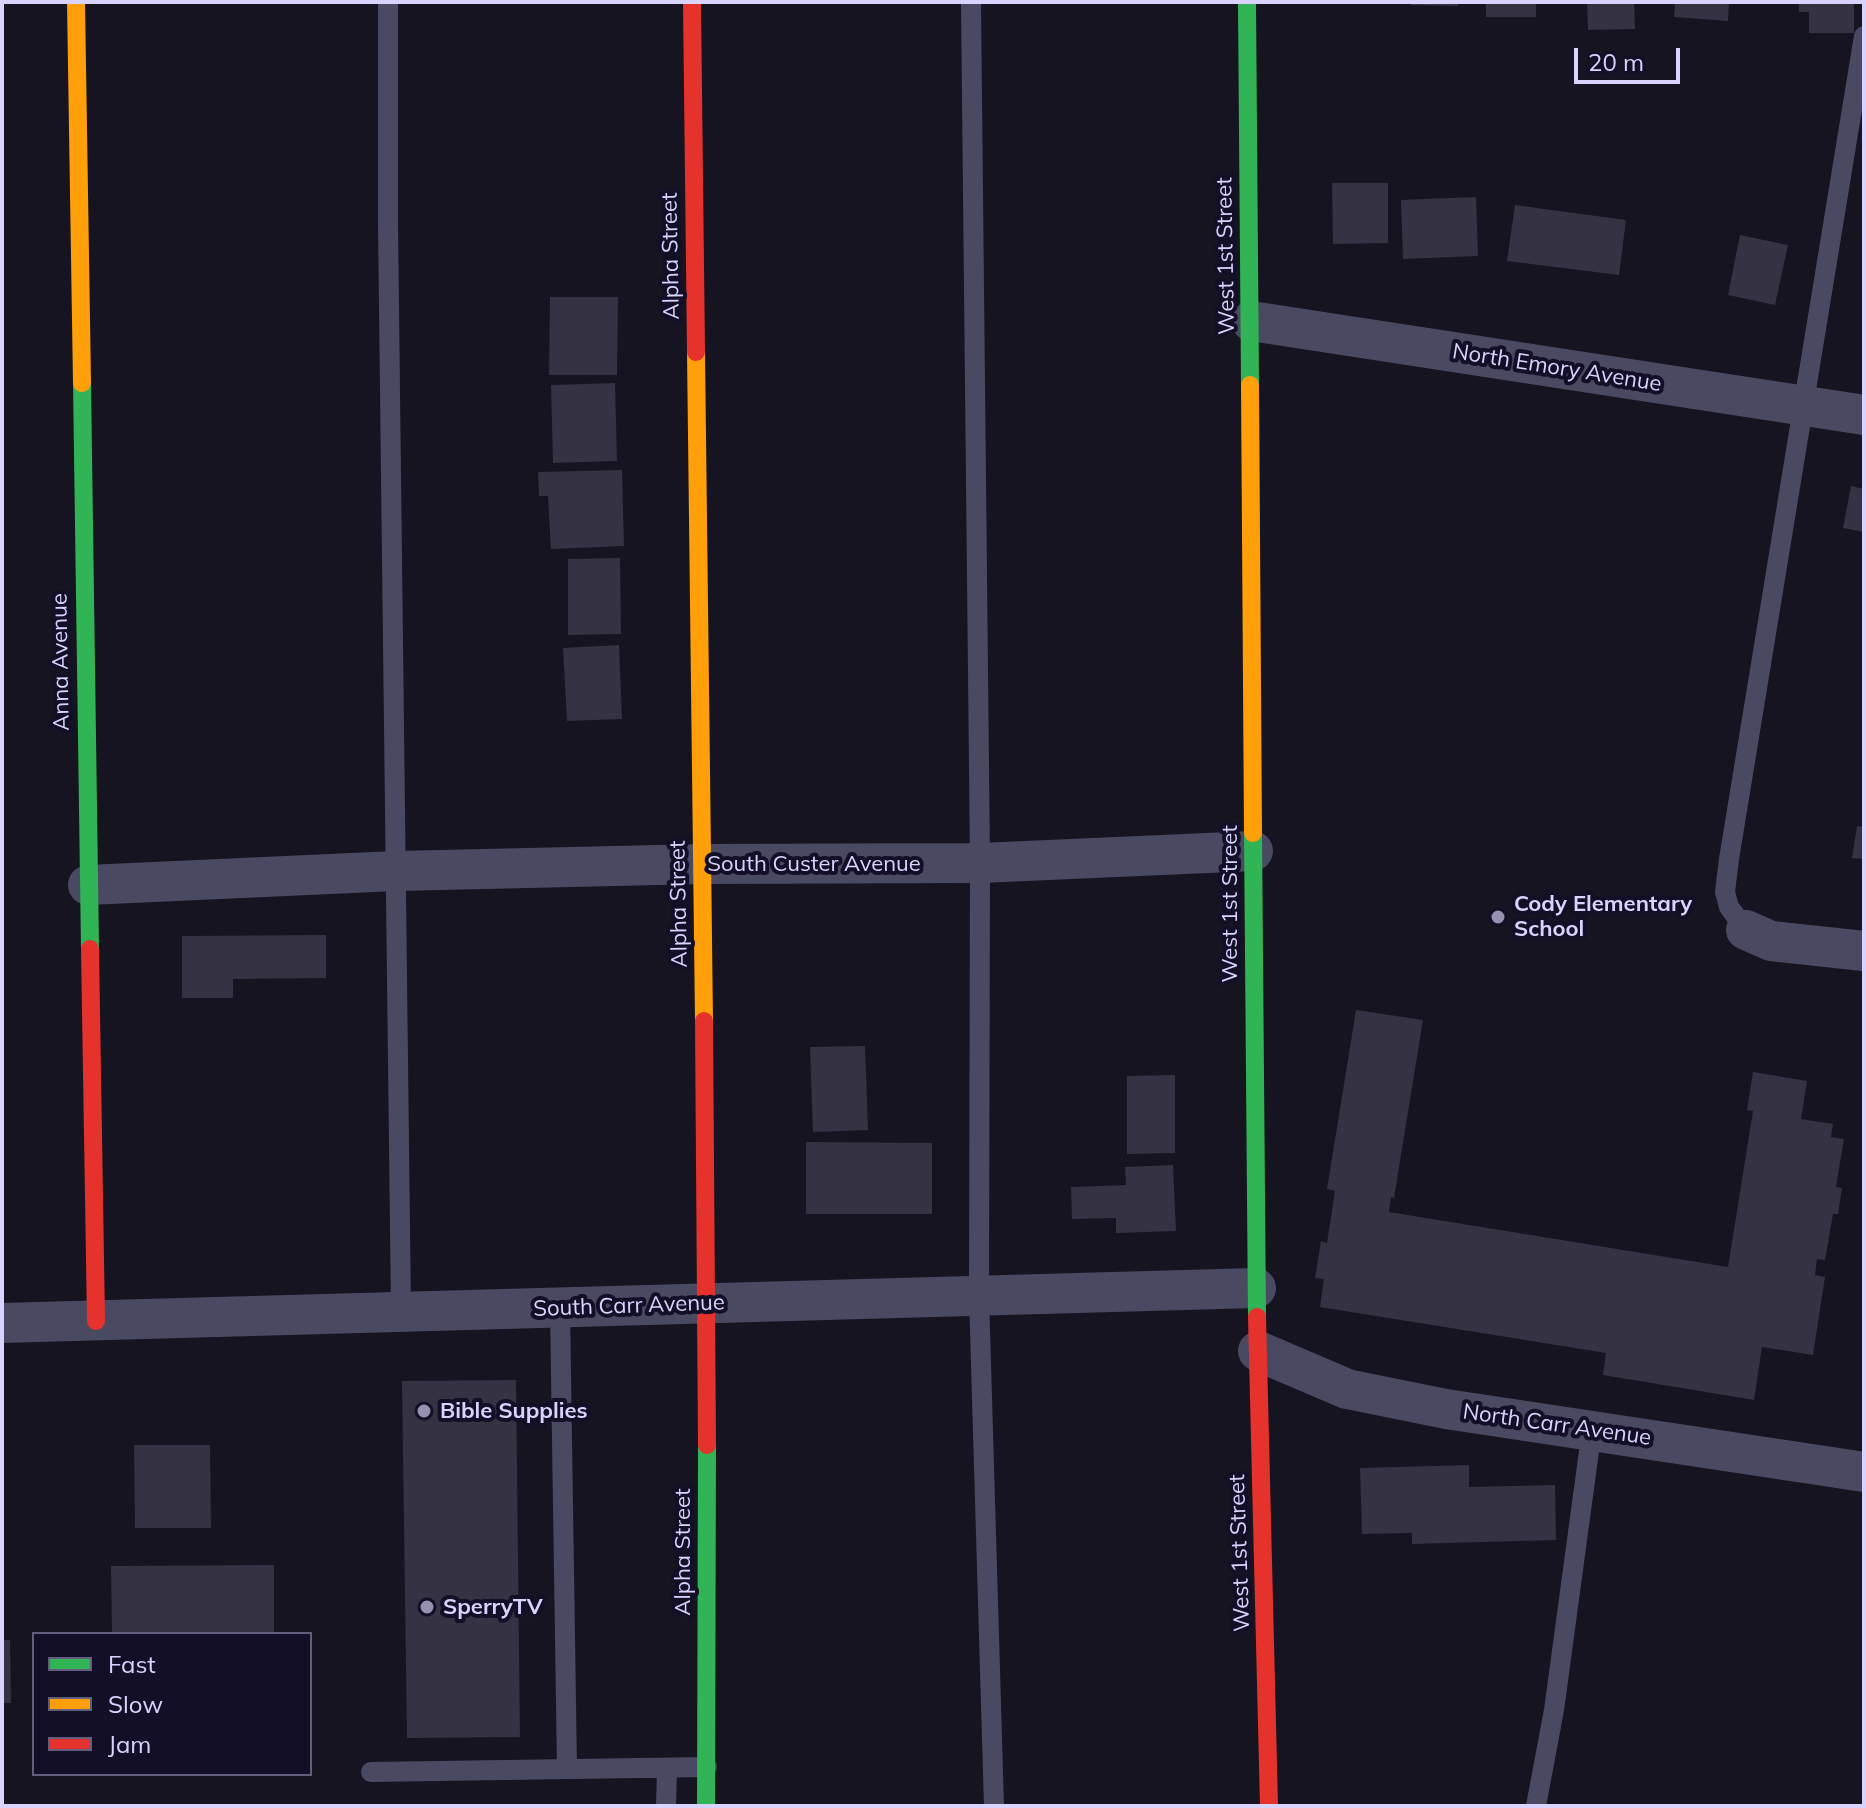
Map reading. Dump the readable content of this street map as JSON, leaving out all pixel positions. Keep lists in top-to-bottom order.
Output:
{
  "streets": {
    "street": [
      "Alpha Street",
      "West 1st Street",
      "North Emory Avenue",
      "Anna Avenue",
      "South Custer Avenue",
      "South Carr Avenue",
      "North Carr Avenue"
    ]
  },
  "crossings": [
    ["Alpha Street", "South Custer Avenue"],
    ["Alpha Street", "South Carr Avenue"],
    ["West 1st Street", "North Emory Avenue"],
    ["West 1st Street", "South Custer Avenue"],
    ["West 1st Street", "South Carr Avenue"],
    ["West 1st Street", "North Carr Avenue"],
    ["Anna Avenue", "South Custer Avenue"],
    ["Anna Avenue", "South Carr Avenue"]
  ],
  "places": ["Cody Elementary School", "Bible Supplies", "SperryTV"],
  "legend": ["Fast", "Slow", "Jam"],
  "scale_bar": "20 m"
}
